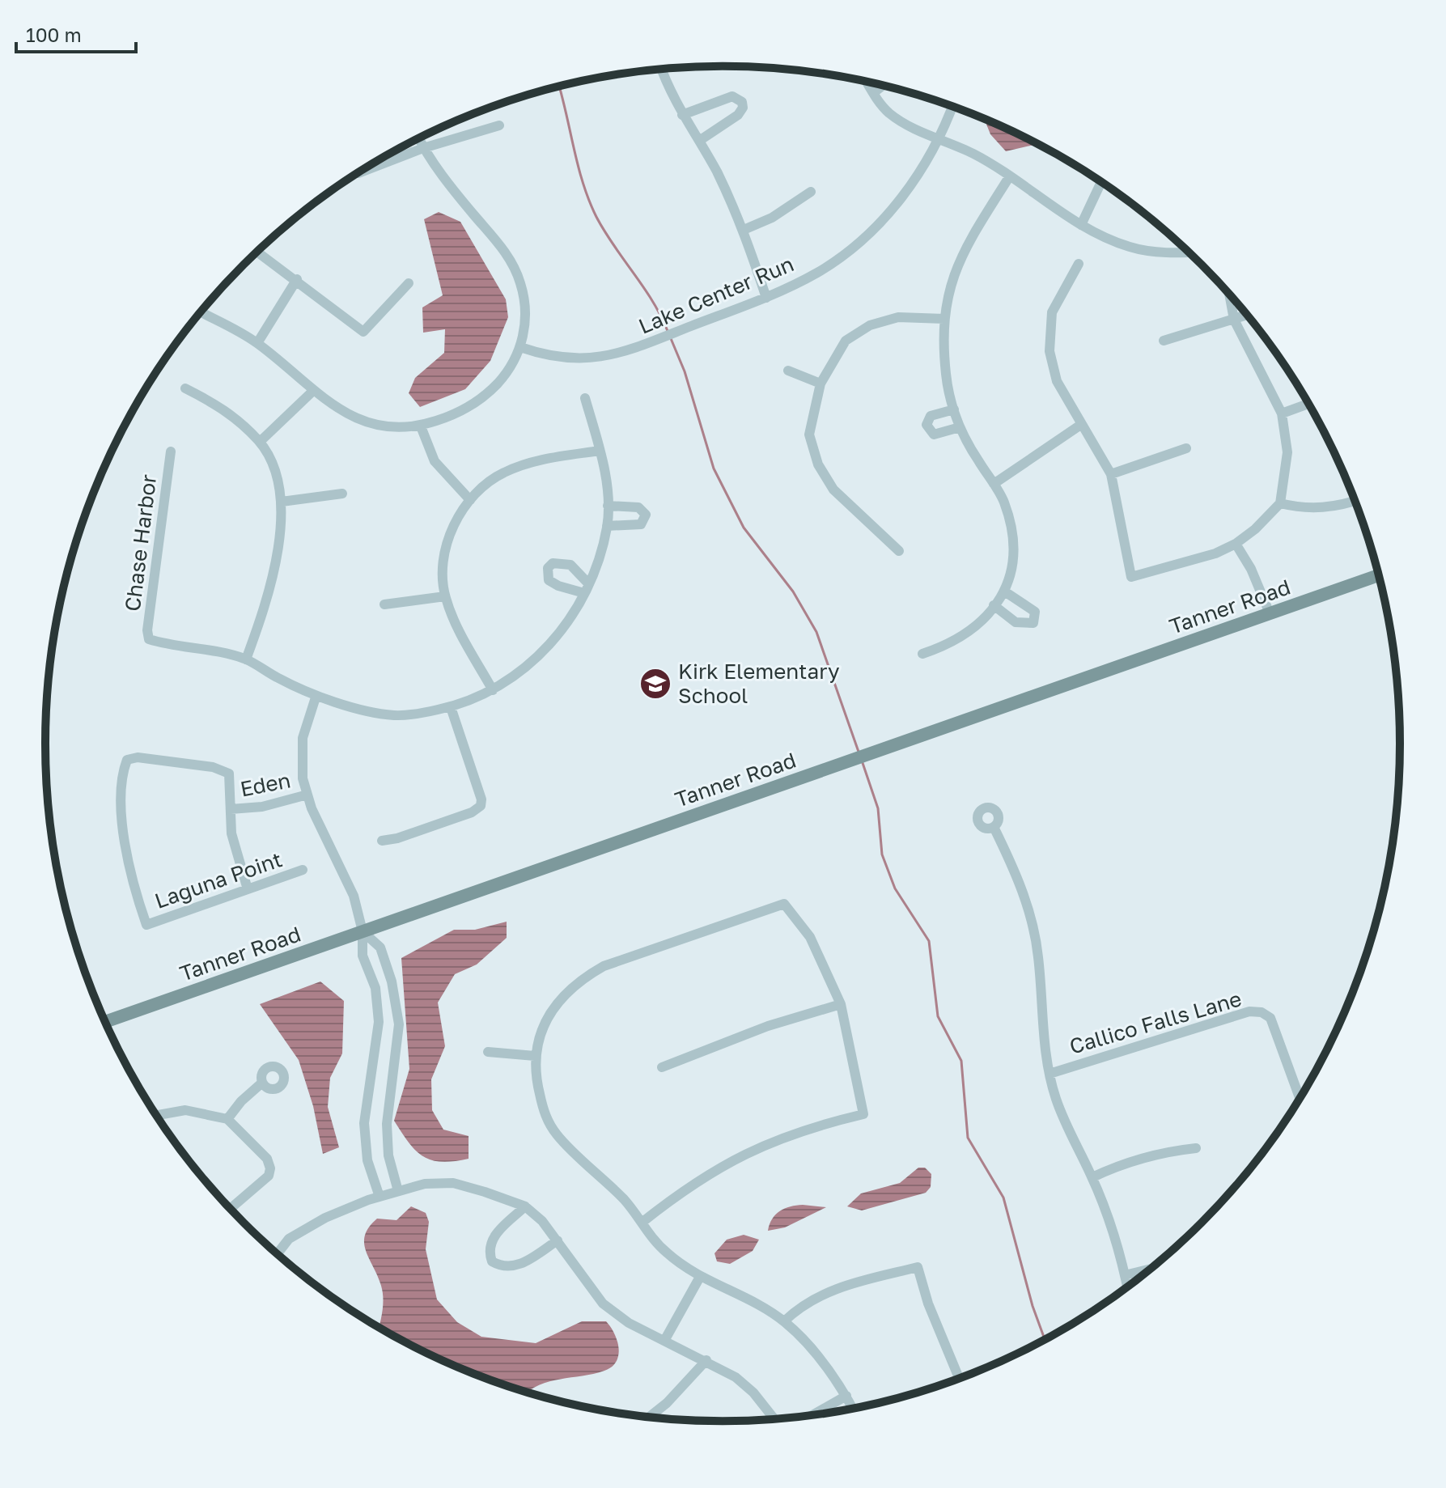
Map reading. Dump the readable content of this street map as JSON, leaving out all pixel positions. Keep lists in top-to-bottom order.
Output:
{
  "streets": {
    "main road": ["Tanner Road"],
    "street": [
      "Lake Center Run",
      "Chase Harbor",
      "Eden",
      "Laguna Point",
      "Callico Falls Lane"
    ]
  },
  "crossings": [
    ["Eden", "Laguna Point"]
  ],
  "places": {
    "school or university": ["Kirk Elementary School"]
  },
  "scale_bar": "100 m"
}
